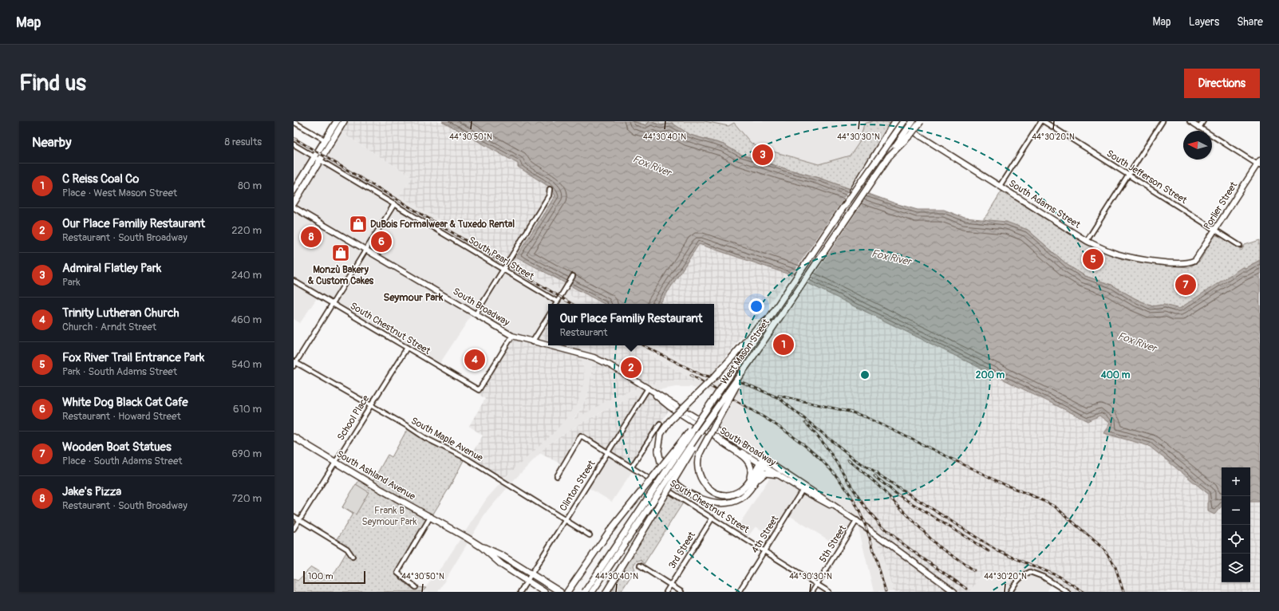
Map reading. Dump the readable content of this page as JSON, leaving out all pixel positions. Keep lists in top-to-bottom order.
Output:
{
  "streets": {
    "main road": ["West Mason Street", "South Ashland Avenue"],
    "street": [
      "South Jefferson Street",
      "South Adams Street",
      "Porlier Street",
      "South Pearl Street",
      "South Broadway",
      "South Chestnut Street",
      "School Place",
      "South Maple Avenue",
      "Clinton Street",
      "4th Street",
      "5th Street",
      "3rd Street"
    ]
  },
  "crossings": [
    ["South Jefferson Street", "Porlier Street"],
    ["South Adams Street", "Porlier Street"],
    ["South Adams Street", "West Mason Street"],
    ["South Broadway", "South Chestnut Street"],
    ["South Broadway", "Clinton Street"],
    ["South Broadway", "4th Street"],
    ["South Broadway", "5th Street"],
    ["South Chestnut Street", "School Place"],
    ["South Chestnut Street", "Clinton Street"],
    ["South Chestnut Street", "4th Street"],
    ["South Chestnut Street", "5th Street"],
    ["South Chestnut Street", "3rd Street"],
    ["School Place", "South Maple Avenue"],
    ["School Place", "South Ashland Avenue"],
    ["South Maple Avenue", "Clinton Street"],
    ["South Ashland Avenue", "Clinton Street"]
  ],
  "districts": ["Seymour Park"],
  "water": ["Fox River"],
  "parks": ["Frank B Seymour Park"],
  "places": {
    "shop": ["DuBois Formalwear & Tuxedo Rental", "Monzù Bakery & Custom Cakes"]
  },
  "scale_bar": "100 m",
  "north": "left",
  "page": {
    "header": "Map",
    "nav": ["Map", "Layers", "Share"],
    "buttons": "Directions",
    "title": "Find us",
    "heading": ["Nearby", "8 results"],
    "pins": [
      "3",
      "8",
      "6",
      "5",
      "7",
      "1",
      "4",
      "2"
    ],
    "list": [
      {
        "mark": "1",
        "name": "C Reiss Coal Co",
        "note": "Place · West Mason Street",
        "value": "80 m"
      },
      {
        "mark": "2",
        "name": "Our Place Familiy Restaurant",
        "note": "Restaurant · South Broadway",
        "value": "220 m"
      },
      {
        "mark": "3",
        "name": "Admiral Flatley Park",
        "note": "Park",
        "value": "240 m"
      },
      {
        "mark": "4",
        "name": "Trinity Lutheran Church",
        "note": "Church · Arndt Street",
        "value": "460 m"
      },
      {
        "mark": "5",
        "name": "Fox River Trail Entrance Park",
        "note": "Park · South Adams Street",
        "value": "540 m"
      },
      {
        "mark": "6",
        "name": "White Dog Black Cat Cafe",
        "note": "Restaurant · Howard Street",
        "value": "610 m"
      },
      {
        "mark": "7",
        "name": "Wooden Boat Statues",
        "note": "Place · South Adams Street",
        "value": "690 m"
      },
      {
        "mark": "8",
        "name": "Jake's Pizza",
        "note": "Restaurant · South Broadway",
        "value": "720 m"
      }
    ],
    "popup": ["Our Place Familiy Restaurant", "Restaurant"],
    "map_buttons": ["+", "−"],
    "scale": "100 m"
  },
  "coordinates": [
    "44°30'50\"N",
    "44°30'40\"N",
    "44°30'30\"N",
    "44°30'20\"N"
  ],
  "rings": ["200 m", "400 m"]
}
